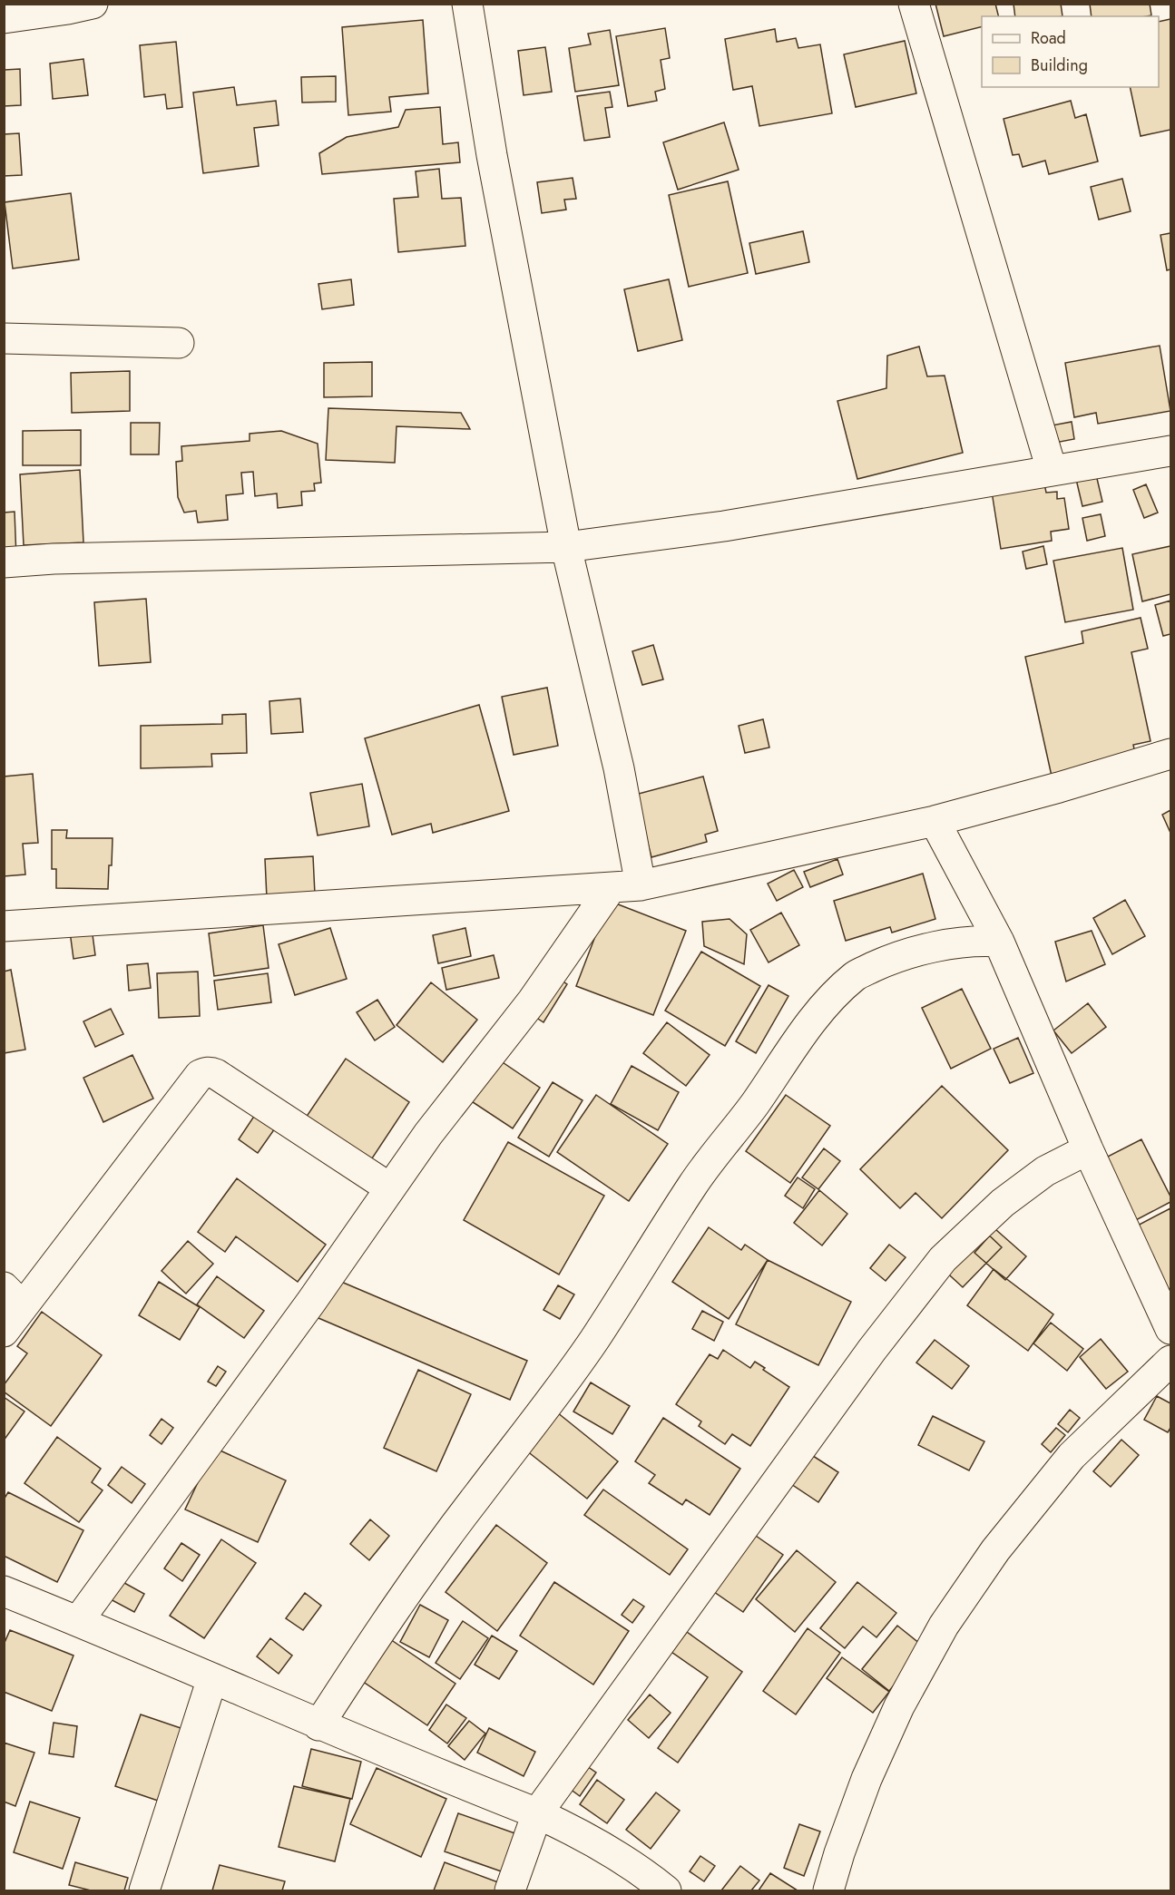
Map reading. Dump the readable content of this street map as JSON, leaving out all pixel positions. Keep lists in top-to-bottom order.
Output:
{
  "legend": ["Road", "Building"]
}
